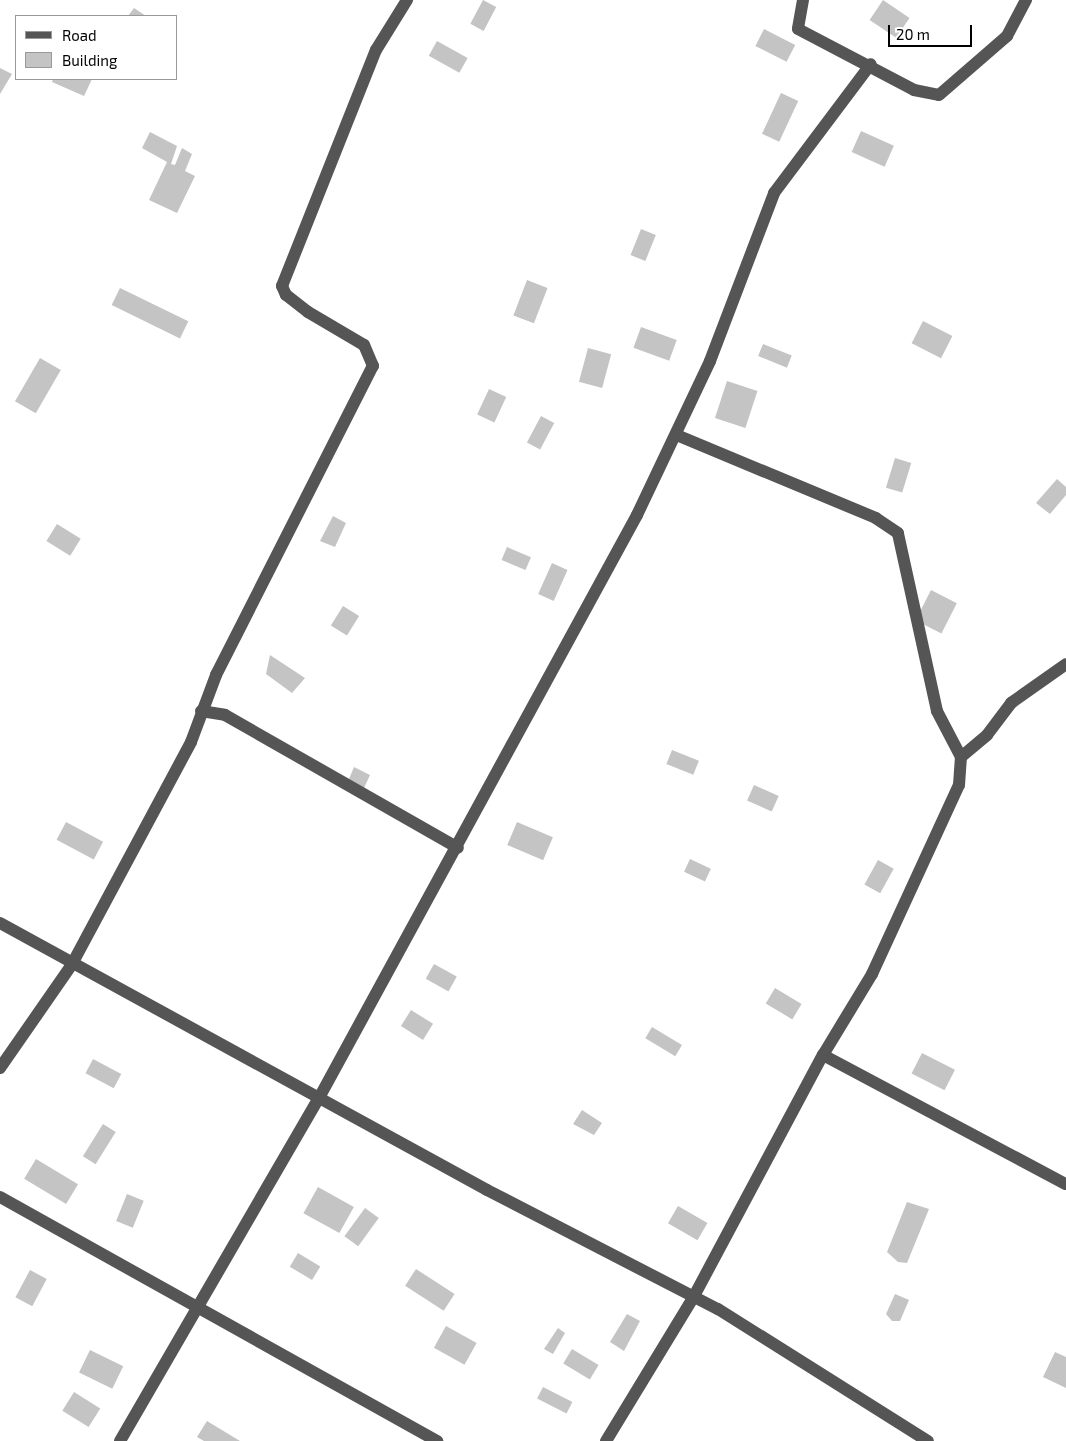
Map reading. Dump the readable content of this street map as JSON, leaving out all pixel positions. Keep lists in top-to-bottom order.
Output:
{
  "legend": ["Road", "Building"],
  "scale_bar": "20 m"
}
